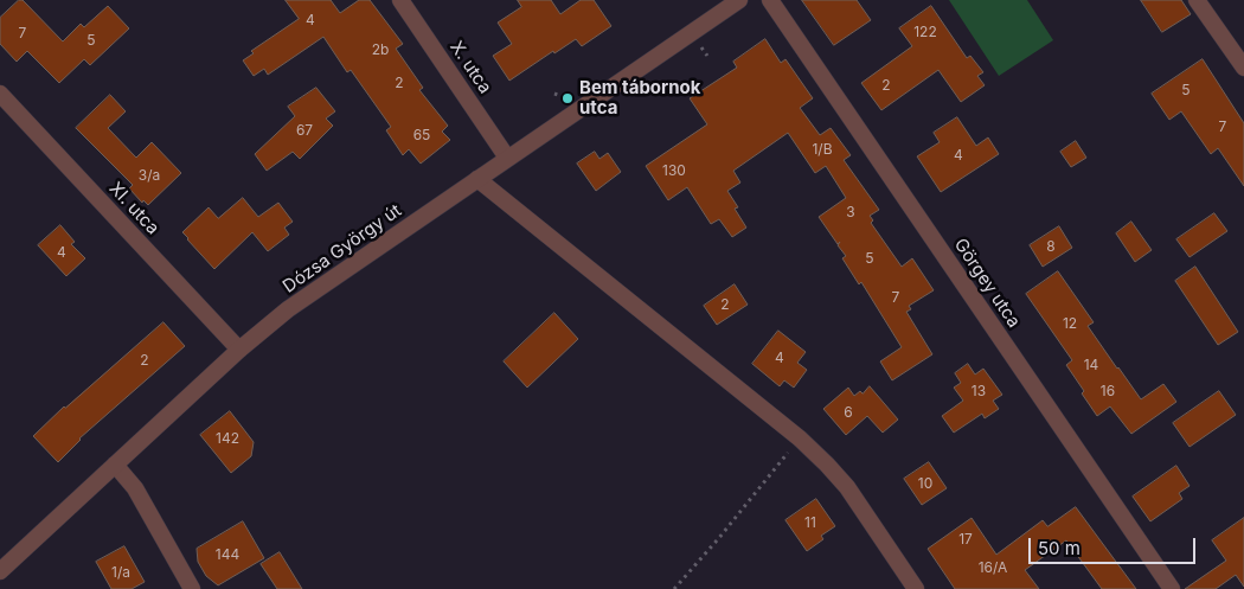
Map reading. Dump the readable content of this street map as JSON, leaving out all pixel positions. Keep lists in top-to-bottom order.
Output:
{
  "streets": {
    "street": [
      "X. utca",
      "XI. utca",
      "Dózsa György út",
      "Görgey utca"
    ]
  },
  "crossings": [
    ["X. utca", "Dózsa György út"],
    ["XI. utca", "Dózsa György út"]
  ],
  "places": ["Bem tábornok utca"],
  "house_numbers": [
    "4",
    "122",
    "7",
    "5",
    "2b",
    "2",
    "2",
    "5",
    "7",
    "67",
    "65",
    "1/B",
    "4",
    "130",
    "3/a",
    "3",
    "8",
    "4",
    "5",
    "7",
    "2",
    "12",
    "4",
    "2",
    "14",
    "13",
    "16",
    "6",
    "142",
    "10",
    "11",
    "17",
    "144",
    "16/A",
    "1/a"
  ],
  "scale_bar": "50 m"
}
